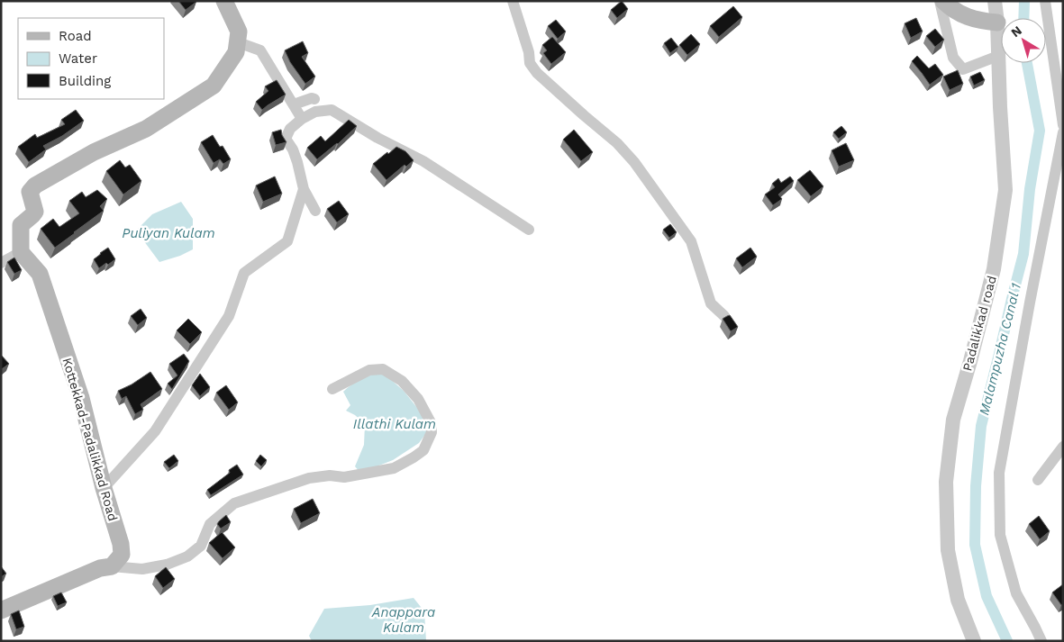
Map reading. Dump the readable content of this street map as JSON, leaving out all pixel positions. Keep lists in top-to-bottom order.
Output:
{
  "streets": {
    "main road": ["Kottekkad-Padalikkad Road"],
    "street": ["Padalikkad road"]
  },
  "water": [
    "Puliyan Kulam",
    "Malampuzha Canal 1",
    "Illathi Kulam",
    "Anappara Kulam"
  ],
  "legend": ["Road", "Water", "Building"],
  "north": "top left"
}
